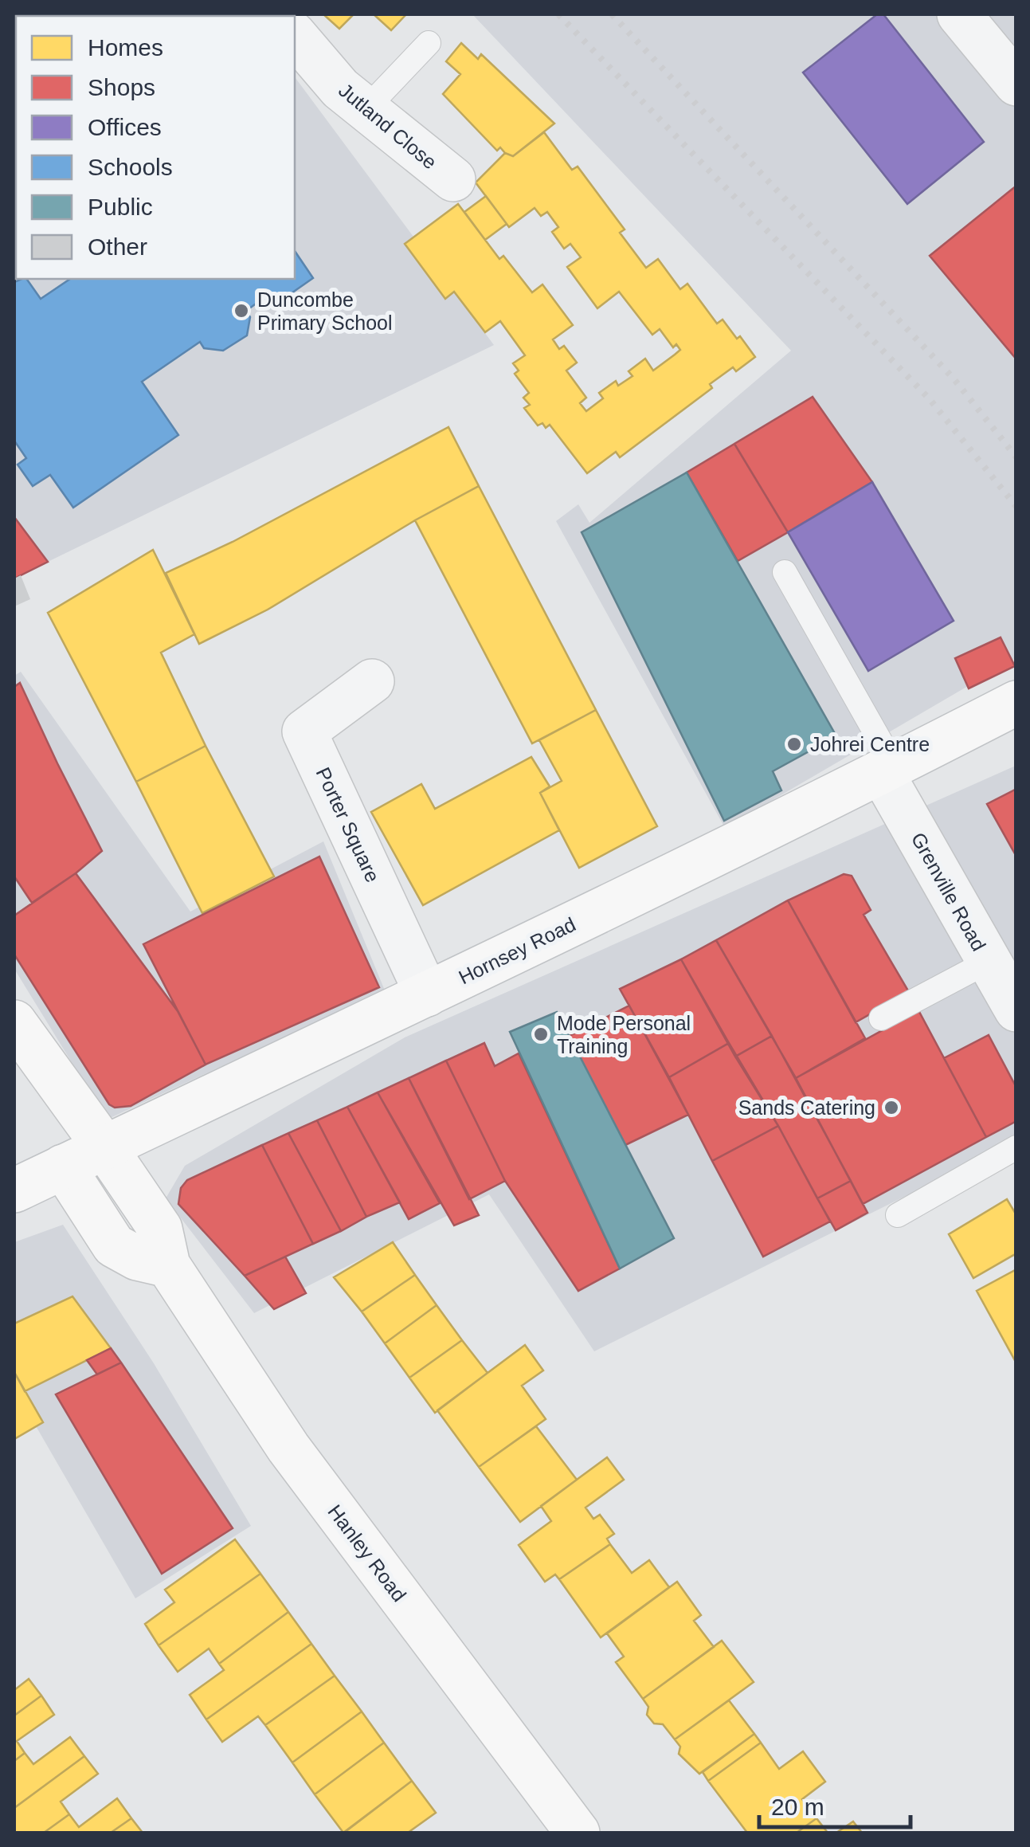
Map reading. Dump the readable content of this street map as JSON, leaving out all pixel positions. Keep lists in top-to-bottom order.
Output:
{
  "streets": {
    "street": [
      "Jutland Close",
      "Porter Square",
      "Grenville Road",
      "Hornsey Road",
      "Hanley Road"
    ]
  },
  "crossings": [
    ["Porter Square", "Hornsey Road"],
    ["Grenville Road", "Hornsey Road"],
    ["Hornsey Road", "Hanley Road"]
  ],
  "places": [
    "Duncombe Primary School",
    "Johrei Centre",
    "Mode Personal Training",
    "Sands Catering"
  ],
  "legend": [
    "Homes",
    "Shops",
    "Offices",
    "Schools",
    "Public",
    "Other"
  ],
  "scale_bar": "20 m"
}
